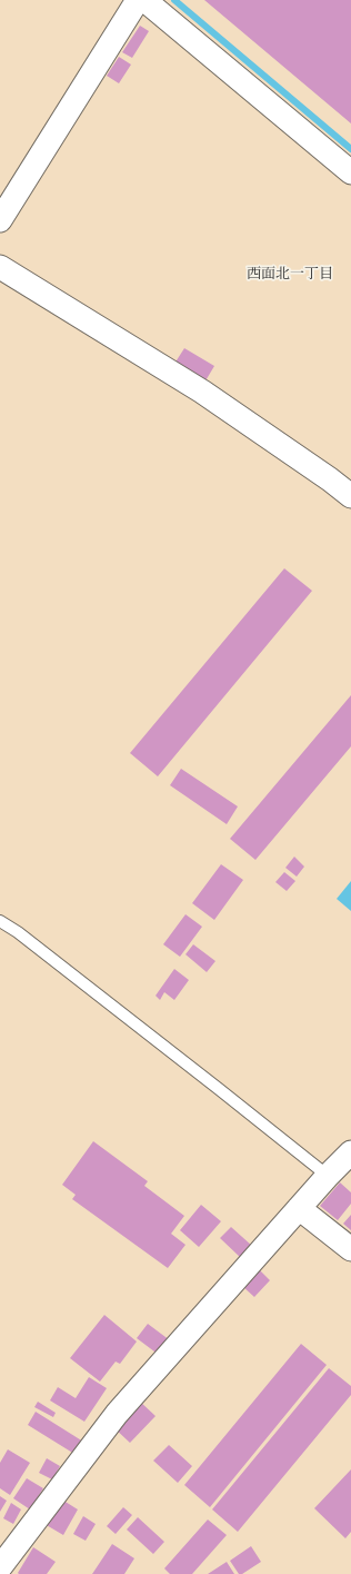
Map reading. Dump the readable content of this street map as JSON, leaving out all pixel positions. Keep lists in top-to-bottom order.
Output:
{
  "districts": ["西面北一丁目"]
}
